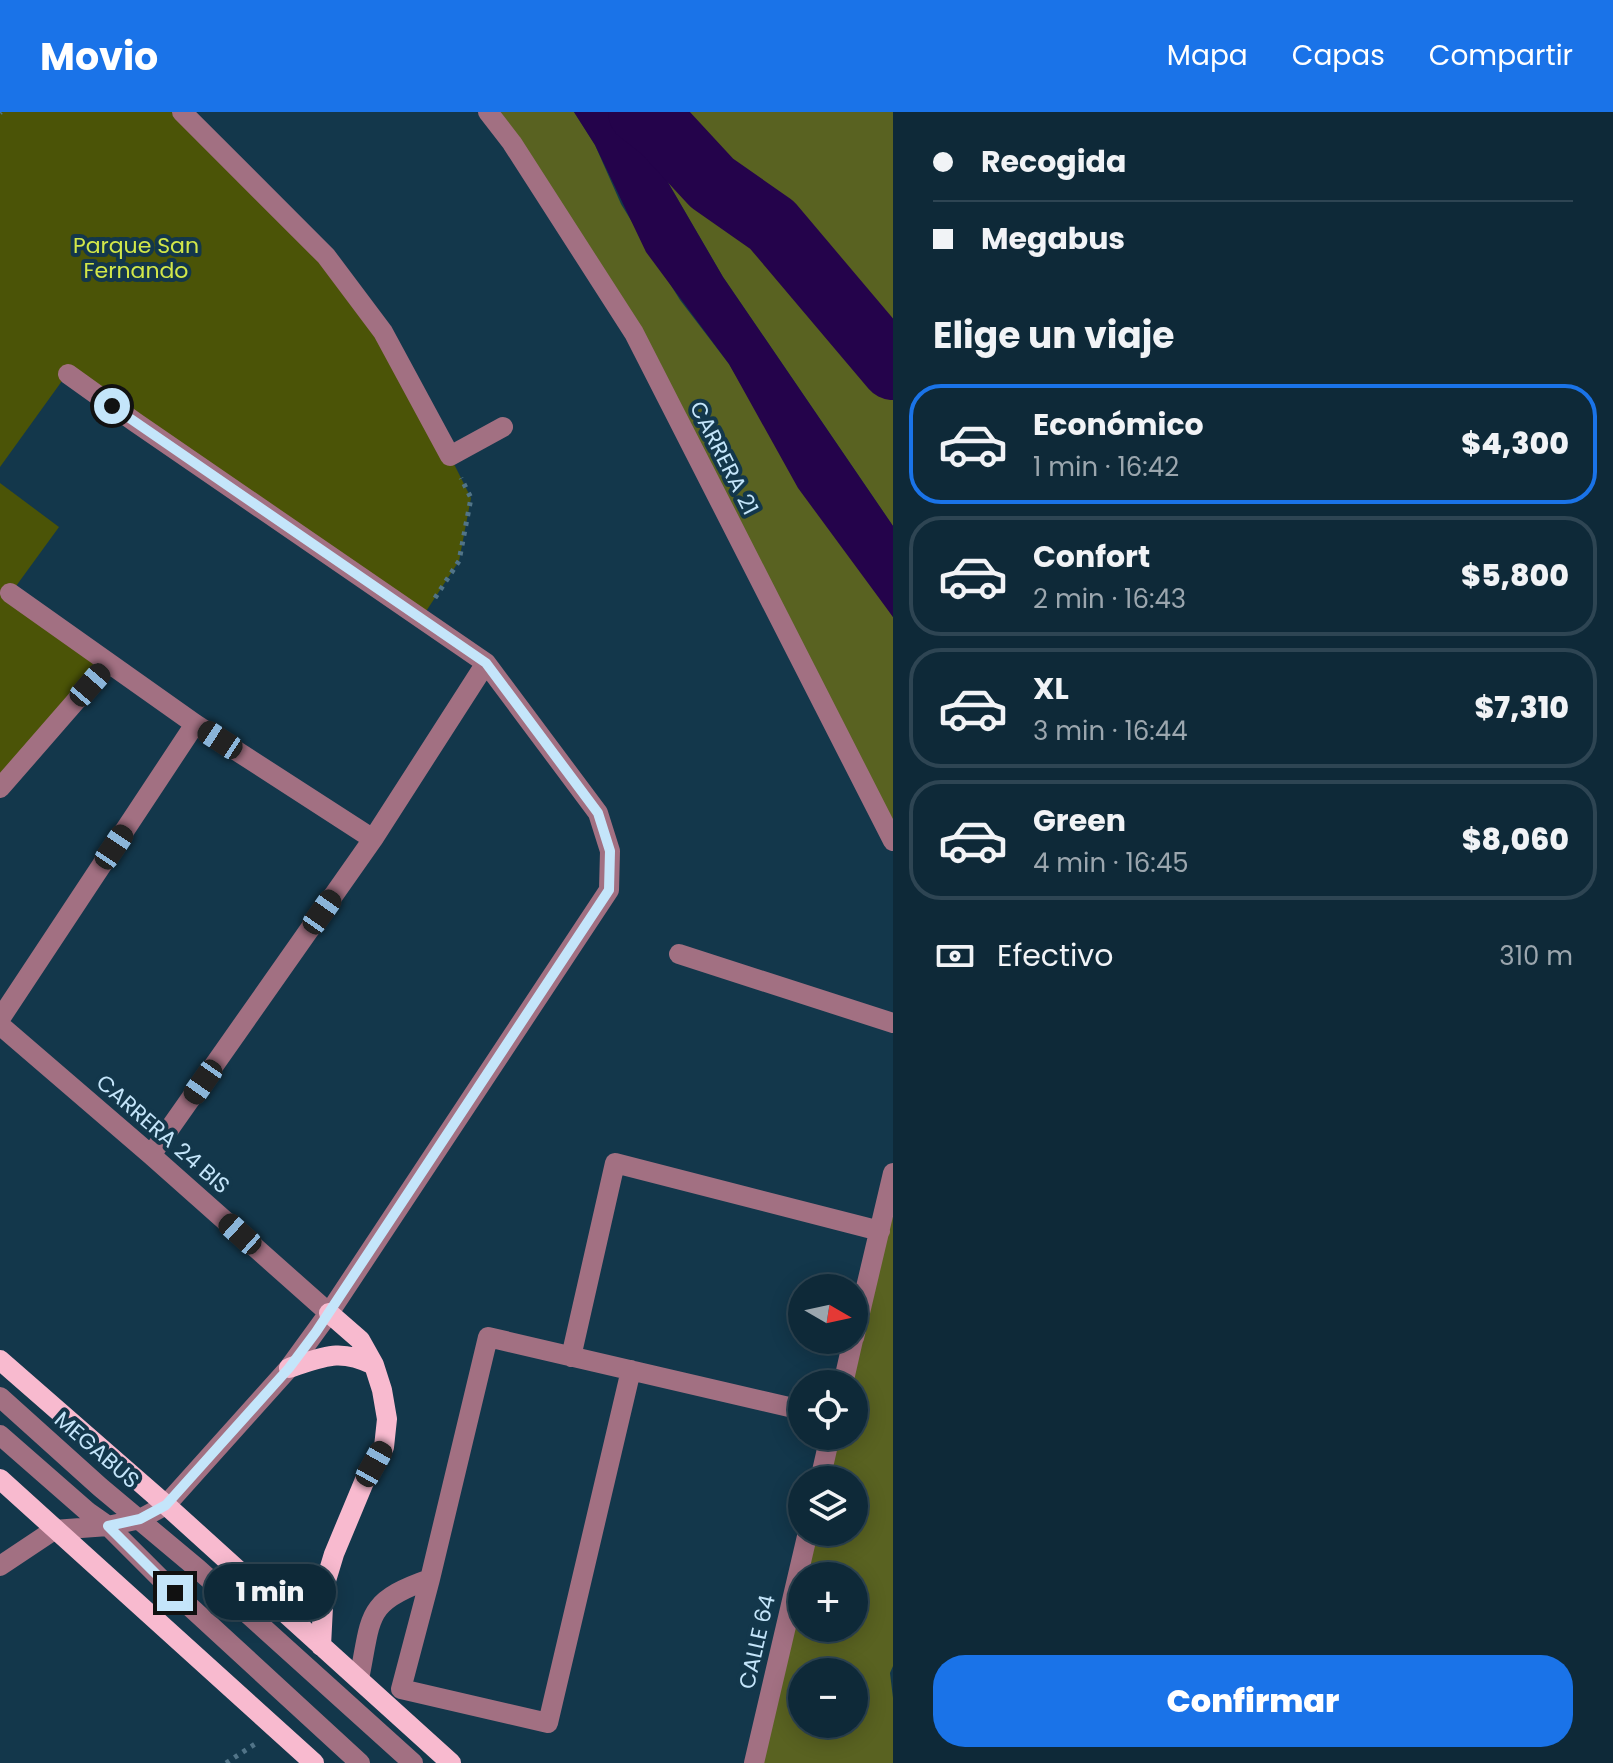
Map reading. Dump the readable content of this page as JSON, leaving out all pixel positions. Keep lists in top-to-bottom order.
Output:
{
  "streets": {
    "street": [
      "CARRERA 21",
      "CARRERA 24 BIS",
      "MEGABUS",
      "CALLE 64"
    ]
  },
  "parks": ["Parque San Fernando"],
  "north": "right",
  "page": {
    "header": "Movio",
    "nav": ["Mapa", "Capas", "Compartir"],
    "banner": ["Recogida", "Megabus"],
    "heading": "Elige un viaje",
    "list": [
      {
        "name": "Económico",
        "note": "1 min · 16:42",
        "value": "$4,300"
      },
      {
        "name": "Confort",
        "note": "2 min · 16:43",
        "value": "$5,800"
      },
      {
        "name": "XL",
        "note": "3 min · 16:44",
        "value": "$7,310"
      },
      {
        "name": "Green",
        "note": "4 min · 16:45",
        "value": "$8,060"
      }
    ],
    "pay": ["Efectivo", "310 m"],
    "map_buttons": ["+", "−"],
    "bubble": "1 min",
    "buttons": "Confirmar"
  }
}
